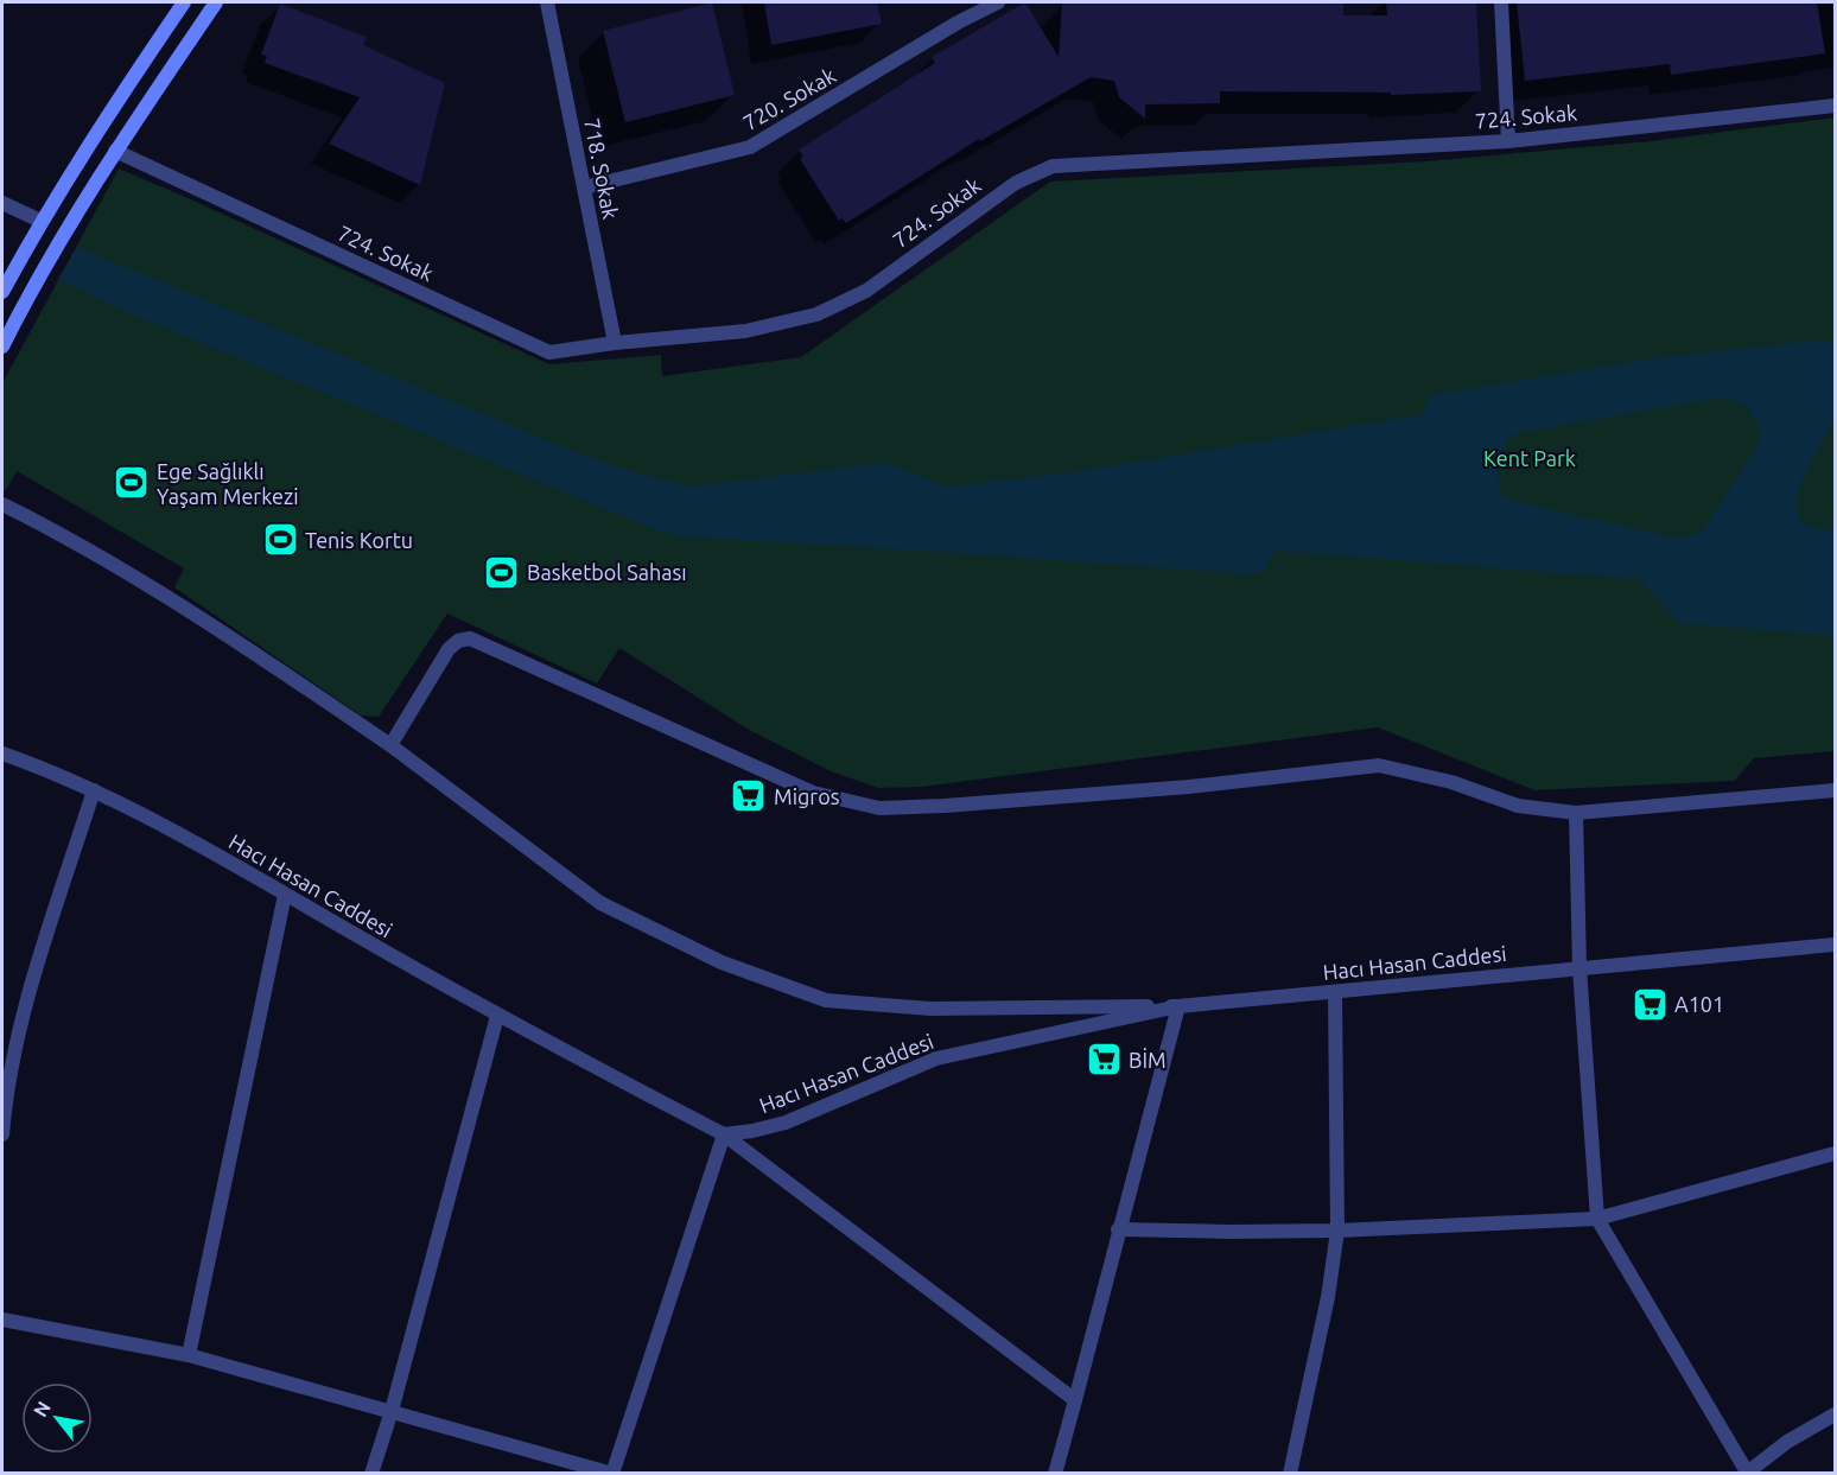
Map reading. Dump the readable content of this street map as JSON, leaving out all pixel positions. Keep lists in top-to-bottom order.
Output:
{
  "streets": {
    "street": [
      "720. Sokak",
      "724. Sokak",
      "718. Sokak",
      "Hacı Hasan Caddesi"
    ]
  },
  "crossings": [
    ["720. Sokak", "718. Sokak"],
    ["724. Sokak", "718. Sokak"]
  ],
  "parks": ["Kent Park"],
  "places": {
    "sports": ["Ege Sağlıklı Yaşam Merkezi", "Tenis Kortu", "Basketbol Sahası"],
    "supermarket": ["Migros", "A101", "BİM"]
  },
  "north": "top left"
}
